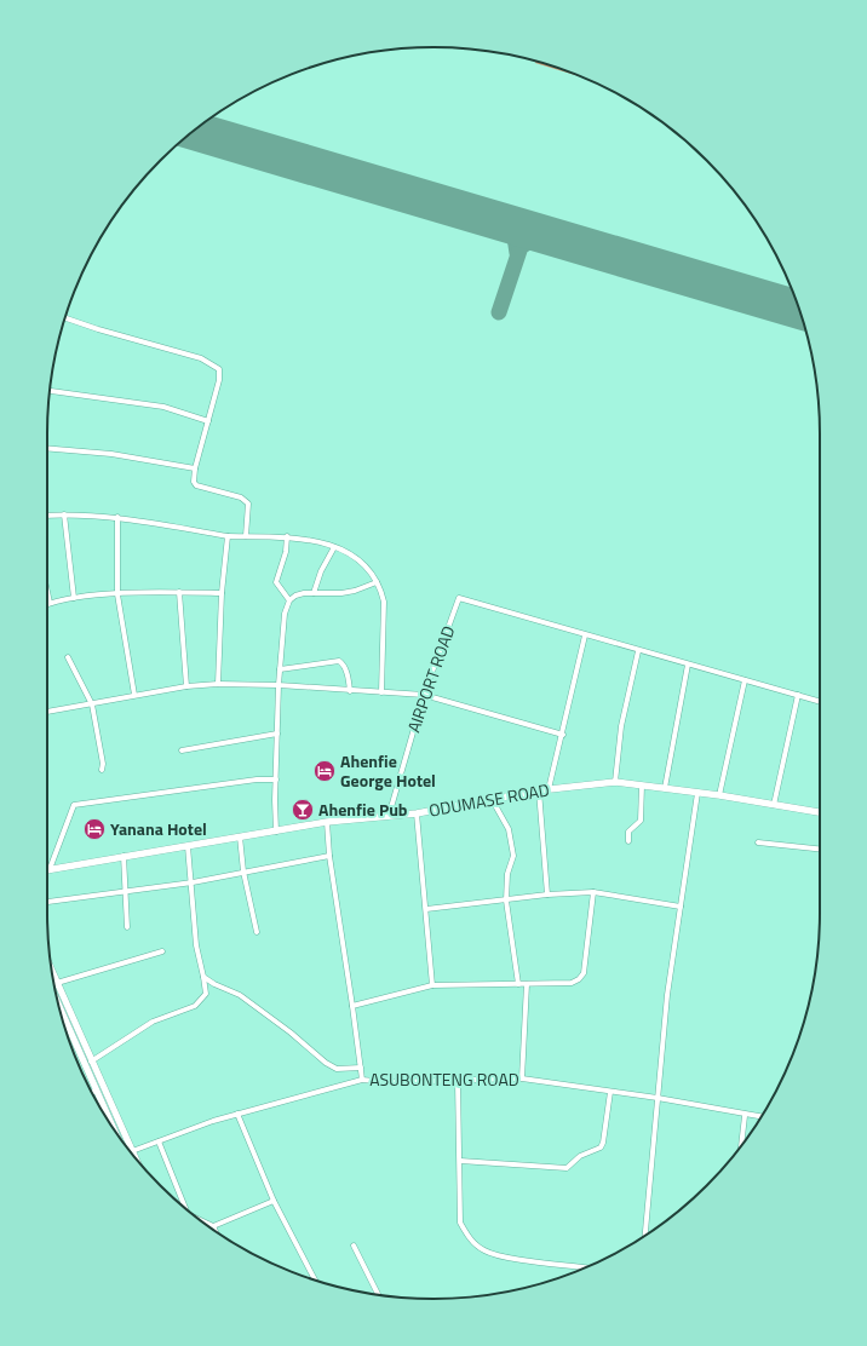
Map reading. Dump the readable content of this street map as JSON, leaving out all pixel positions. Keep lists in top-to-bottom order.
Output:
{
  "streets": {
    "main road": ["ODUMASE ROAD"],
    "street": ["AIRPORT ROAD", "ASUBONTENG ROAD"]
  },
  "crossings": [
    ["AIRPORT ROAD", "ODUMASE ROAD"]
  ],
  "places": {
    "hotel": ["Ahenfie George Hotel", "Yanana Hotel"],
    "bar": ["Ahenfie Pub"]
  }
}
